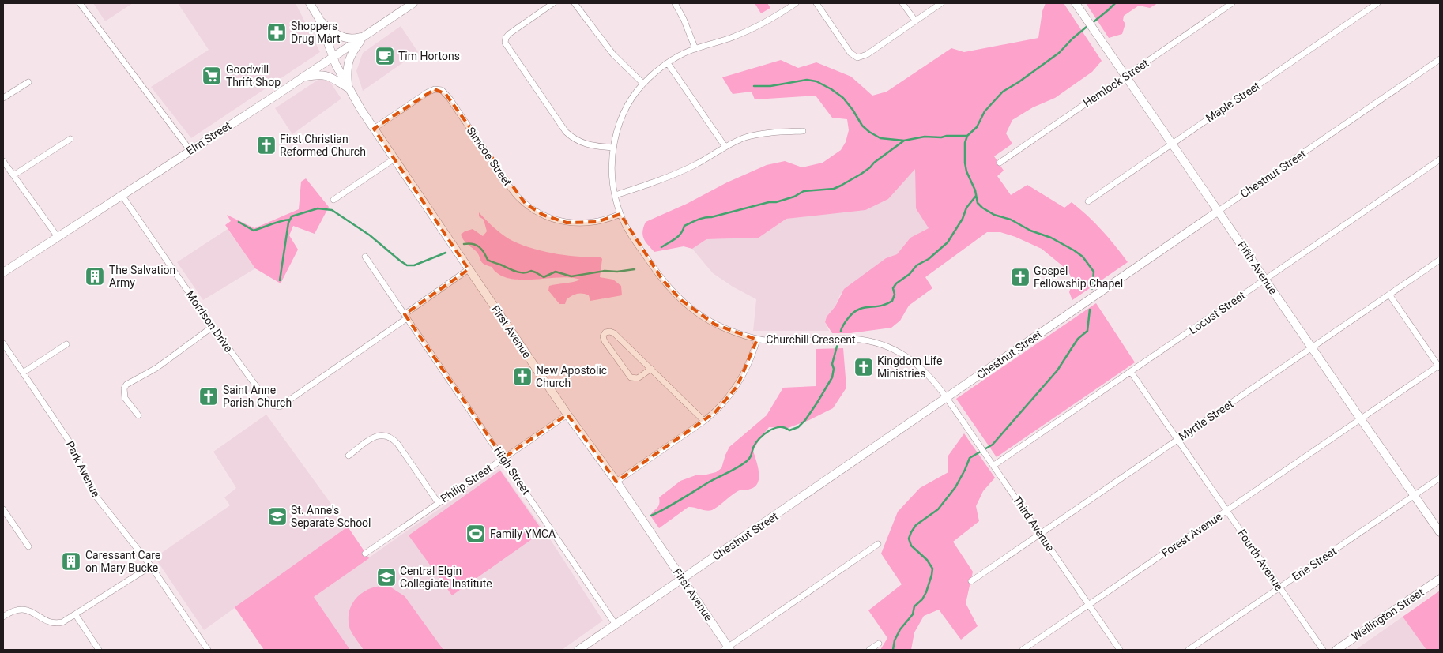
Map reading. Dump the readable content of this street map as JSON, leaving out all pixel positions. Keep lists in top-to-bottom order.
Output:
{
  "streets": {
    "street": [
      "Hemlock Street",
      "Maple Street",
      "Elm Street",
      "Simcoe Street",
      "Chestnut Street",
      "Fifth Avenue",
      "Locust Street",
      "Morrison Drive",
      "First Avenue",
      "Churchill Crescent",
      "Myrtle Street",
      "Park Avenue",
      "High Street",
      "Philip Street",
      "Third Avenue",
      "Forest Avenue",
      "Fourth Avenue",
      "Erie Street",
      "Wellington Street"
    ]
  },
  "crossings": [
    ["Hemlock Street", "Fifth Avenue"],
    ["Maple Street", "Fifth Avenue"],
    ["Elm Street", "Morrison Drive"],
    ["Elm Street", "First Avenue"],
    ["Simcoe Street", "First Avenue"],
    ["Simcoe Street", "Churchill Crescent"],
    ["Chestnut Street", "Fifth Avenue"],
    ["Chestnut Street", "First Avenue"],
    ["Chestnut Street", "Churchill Crescent"],
    ["Chestnut Street", "High Street"],
    ["Chestnut Street", "Third Avenue"],
    ["Fifth Avenue", "Locust Street"],
    ["Fifth Avenue", "Myrtle Street"],
    ["Fifth Avenue", "Forest Avenue"],
    ["Fifth Avenue", "Erie Street"],
    ["Locust Street", "Third Avenue"],
    ["Locust Street", "Fourth Avenue"],
    ["Morrison Drive", "High Street"],
    ["First Avenue", "Philip Street"],
    ["Churchill Crescent", "Third Avenue"],
    ["Myrtle Street", "Third Avenue"],
    ["Myrtle Street", "Fourth Avenue"],
    ["High Street", "Philip Street"],
    ["Third Avenue", "Forest Avenue"],
    ["Forest Avenue", "Fourth Avenue"],
    ["Fourth Avenue", "Erie Street"]
  ],
  "places": {
    "pharmacy": ["Shoppers Drug Mart"],
    "cafe": ["Tim Hortons"],
    "supermarket": ["Goodwill Thrift Shop"],
    "church": [
      "First Christian Reformed Church",
      "Gospel Fellowship Chapel",
      "Kingdom Life Ministries",
      "New Apostolic Church",
      "Saint Anne Parish Church"
    ],
    "building": ["The Salvation Army", "Caressant Care on Mary Bucke"],
    "school or university": ["St. Anne's Separate School", "Central Elgin Collegiate Institute"],
    "sports": ["Family YMCA"]
  }
}
